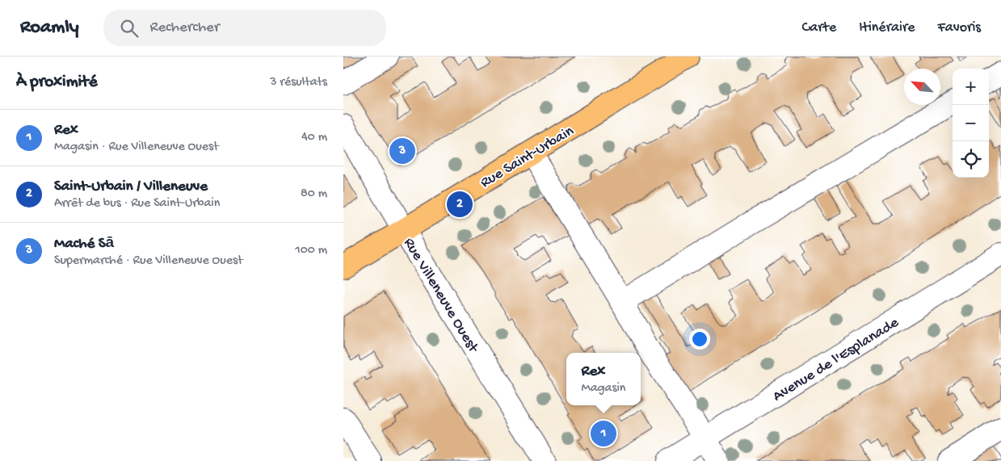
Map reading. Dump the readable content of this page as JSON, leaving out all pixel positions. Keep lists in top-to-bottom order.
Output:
{
  "streets": {
    "main road": ["Rue Saint-Urbain"],
    "street": ["Rue Villeneuve Ouest", "Avenue de l'Esplanade"]
  },
  "crossings": [
    ["Rue Saint-Urbain", "Rue Villeneuve Ouest"]
  ],
  "north": "top left",
  "page": {
    "header": "Roamly",
    "search": "Rechercher",
    "nav": ["Carte", "Itinéraire", "Favoris"],
    "heading": ["À proximité", "3 résultats"],
    "map_buttons": ["+", "−"],
    "list": [
      {
        "mark": "1",
        "name": "Rex",
        "note": "Magasin · Rue Villeneuve Ouest",
        "value": "40 m"
      },
      {
        "mark": "2",
        "name": "Saint-Urbain / Villeneuve",
        "note": "Arrêt de bus · Rue Saint-Urbain",
        "value": "80 m"
      },
      {
        "mark": "3",
        "name": "Maché Sā",
        "note": "Supermarché · Rue Villeneuve Ouest",
        "value": "100 m"
      }
    ],
    "pins": ["3", "2", "1"],
    "popup": ["Rex", "Magasin"]
  }
}
